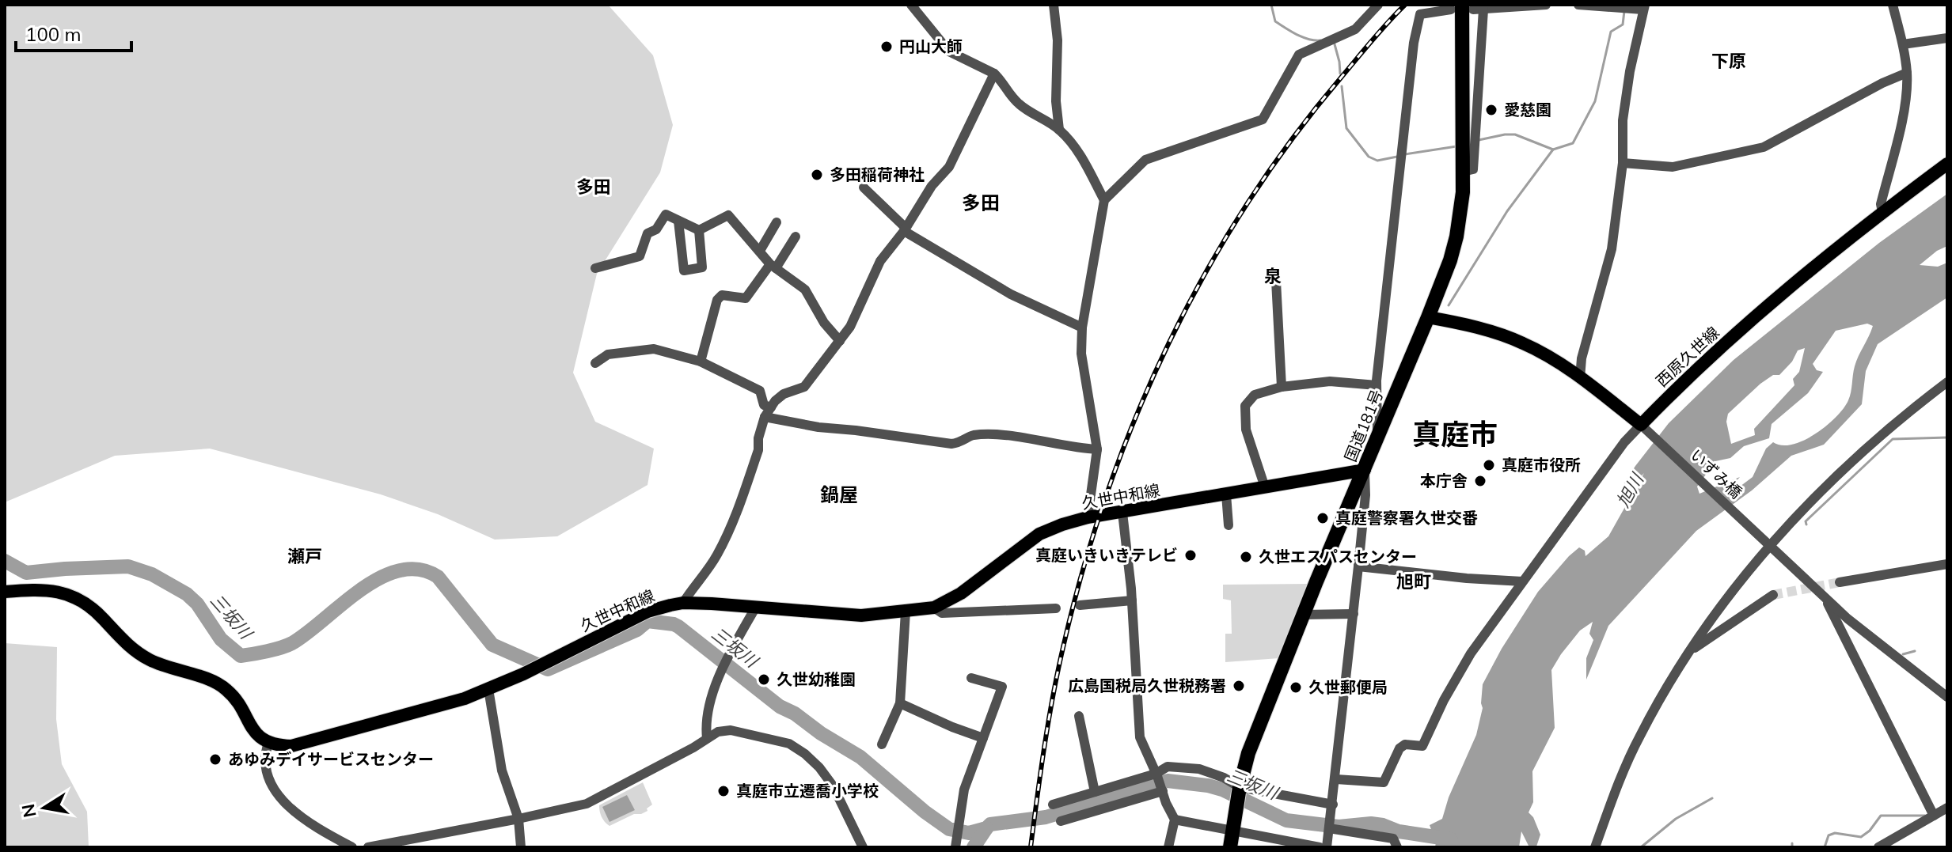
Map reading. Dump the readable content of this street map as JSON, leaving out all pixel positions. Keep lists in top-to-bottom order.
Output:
{
  "streets": {
    "highway": ["国道181号"],
    "main road": ["西原久世線", "久世中和線"],
    "street": ["いずみ橋"]
  },
  "crossings": [
    ["西原久世線", "いずみ橋"],
    ["国道181号", "久世中和線"]
  ],
  "districts": [
    "下原",
    "多田",
    "多田",
    "泉",
    "真庭市",
    "鍋屋",
    "瀬戸",
    "旭町"
  ],
  "water": ["旭川", "三坂川"],
  "places": [
    "円山大師",
    "愛慈園",
    "多田稲荷神社",
    "真庭市役所",
    "本庁舎",
    "真庭警察署久世交番",
    "真庭いきいきテレビ",
    "久世エスパスセンター",
    "久世幼稚園",
    "広島国税局久世税務署",
    "久世郵便局",
    "あゆみデイサービスセンター",
    "真庭市立遷喬小学校"
  ],
  "scale_bar": "100 m",
  "north": "left"
}
